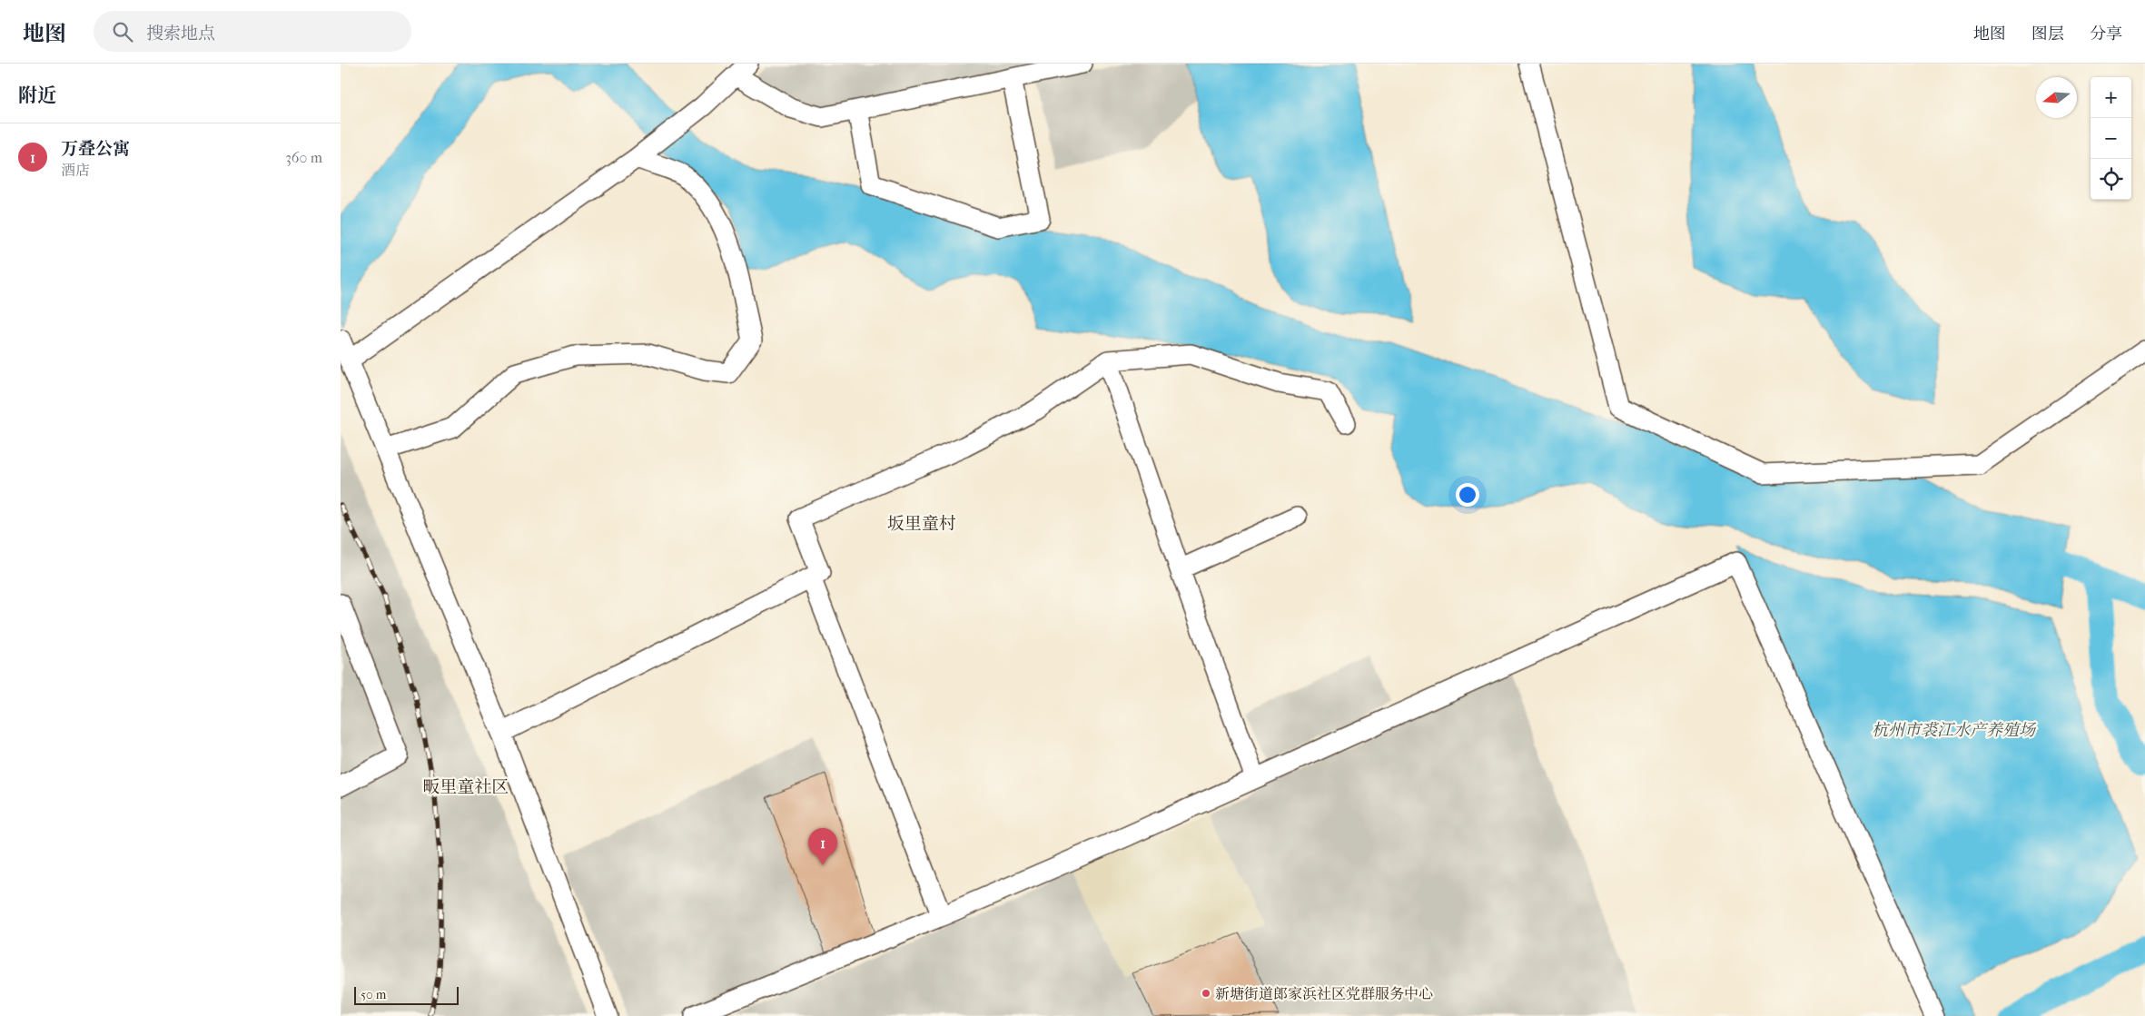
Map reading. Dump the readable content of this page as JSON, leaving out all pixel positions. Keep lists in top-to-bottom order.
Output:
{
  "districts": ["坂里童村", "畈里童社区"],
  "water": ["杭州市裘江水产养殖场"],
  "places": ["新塘街道郎家浜社区党群服务中心"],
  "scale_bar": "50 m",
  "north": "left",
  "page": {
    "header": "地图",
    "search": "搜索地点",
    "nav": ["地图", "图层", "分享"],
    "heading": "附近",
    "map_buttons": ["+", "−"],
    "list": [
      {
        "mark": "1",
        "name": "万叠公寓",
        "note": "酒店",
        "value": "360 m"
      }
    ],
    "pins": "1",
    "scale": "50 m"
  }
}
